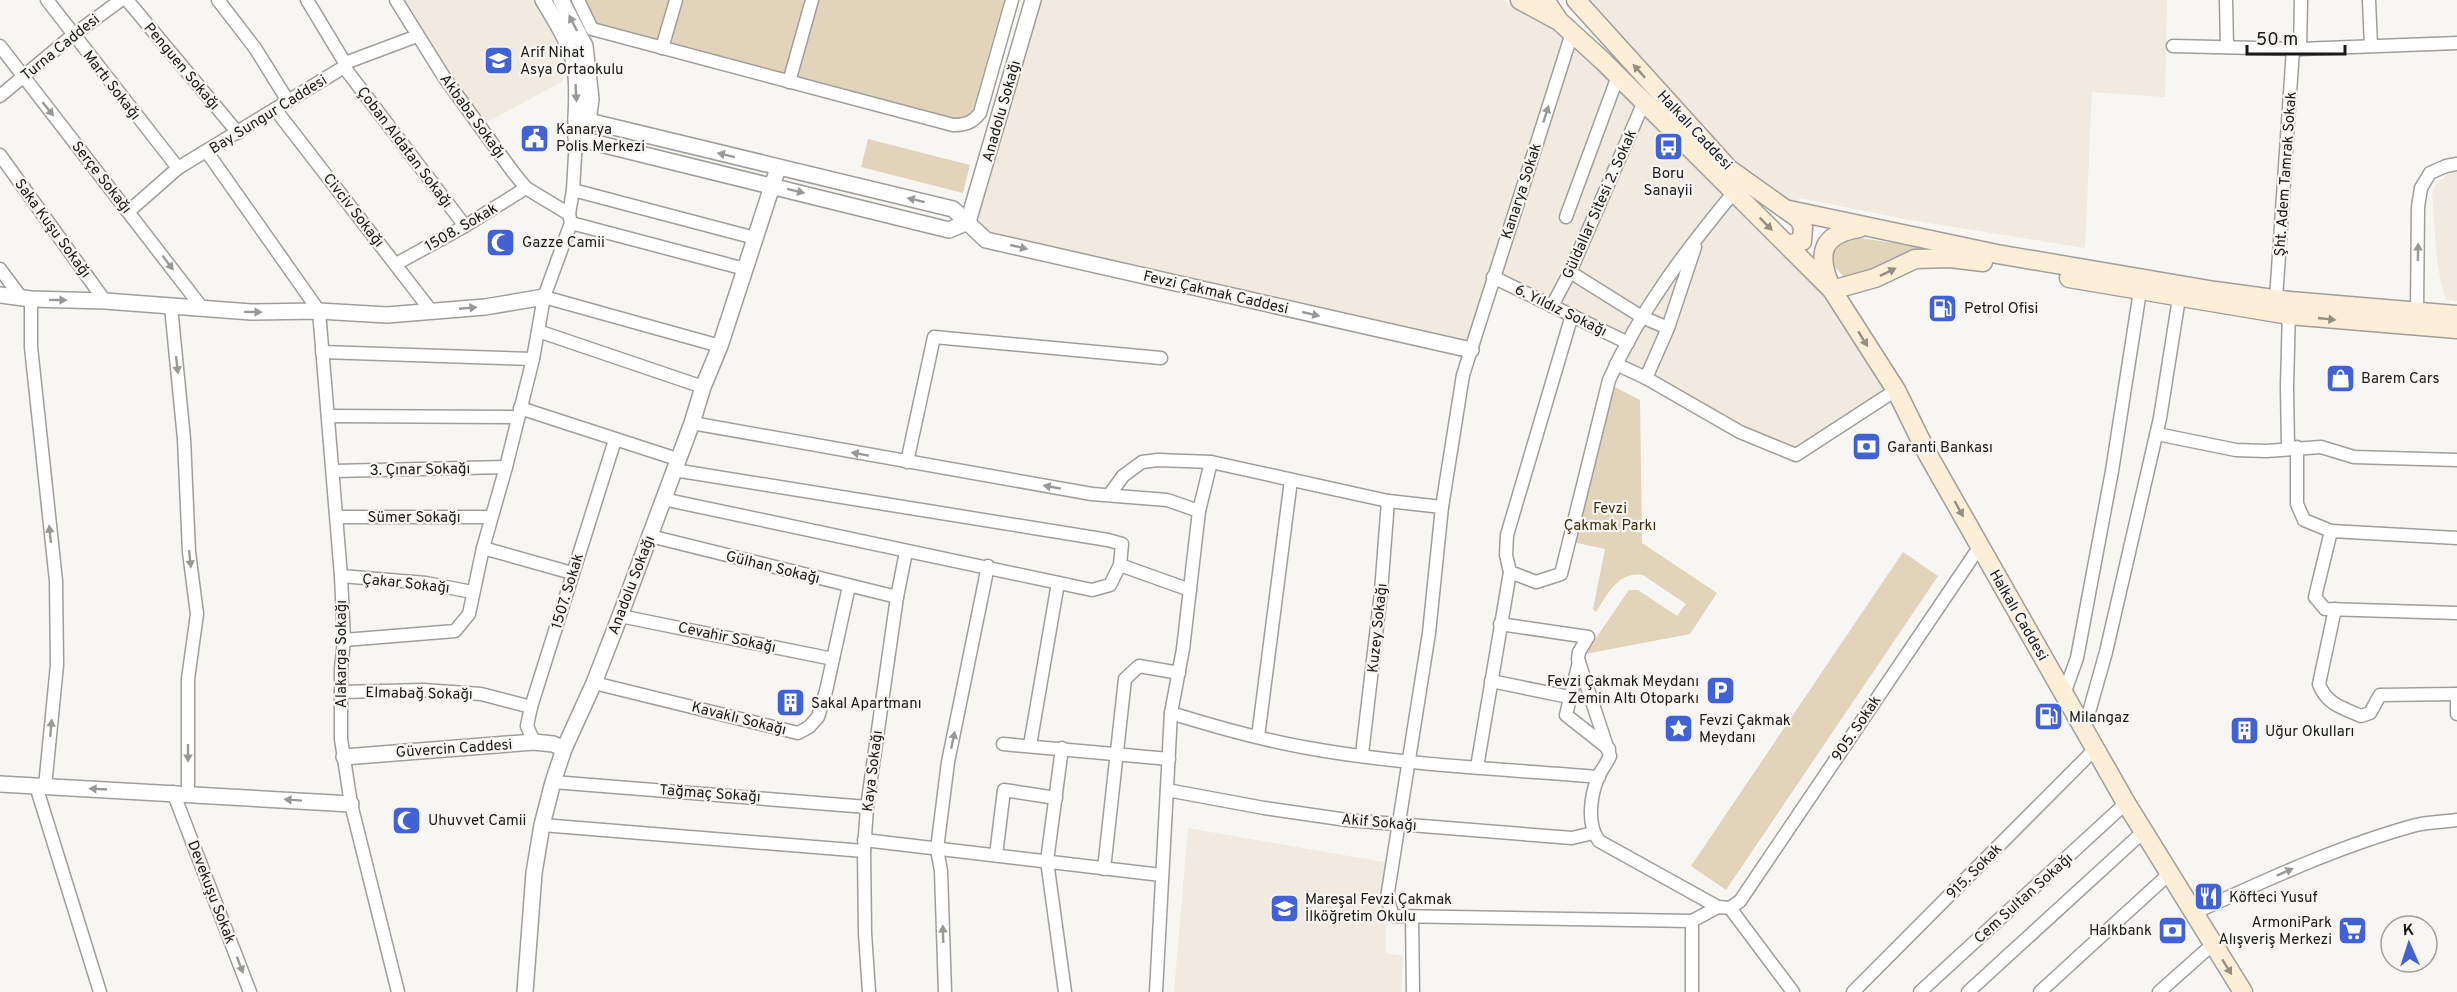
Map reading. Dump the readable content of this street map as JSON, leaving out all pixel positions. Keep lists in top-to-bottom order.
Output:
{
  "streets": {
    "main road": ["Halkalı Caddesi"],
    "street": [
      "Turna Caddesi",
      "Penguen Sokağı",
      "Martı Sokağı",
      "Anadolu Sokağı",
      "Bay Sungur Caddesi",
      "Akbaba Sokağı",
      "Çoban Aldatan Sokağı",
      "Şht. Adem Tamrak Sokak",
      "Serçe Sokağı",
      "Kanarya Sokak",
      "Güldallar Sitesi 2. Sokak",
      "Civciv Sokağı",
      "1508. Sokak",
      "Saka Kuşu Sokağı",
      "Fevzi Çakmak Caddesi",
      "6. Yıldız Sokağı",
      "3. Çınar Sokağı",
      "Sümer Sokağı",
      "Gülhan Sokağı",
      "Çakar Sokağı",
      "1507. Sokak",
      "Kuzey Sokağı",
      "Cevahir Sokağı",
      "Alakarga Sokağı",
      "Elmabağ Sokağı",
      "Kavaklı Sokağı",
      "905. Sokak",
      "Güvercin Caddesi",
      "Kaya Sokağı",
      "Tağmaç Sokağı",
      "Akif Sokağı",
      "915. Sokak",
      "Devekuşu Sokak",
      "Cem Sultan Sokağı"
    ]
  },
  "crossings": [
    ["Turna Caddesi", "Martı Sokağı"],
    ["Turna Caddesi", "Serçe Sokağı"],
    ["Penguen Sokağı", "Bay Sungur Caddesi"],
    ["Martı Sokağı", "Bay Sungur Caddesi"],
    ["Anadolu Sokağı", "Akbaba Sokağı"],
    ["Anadolu Sokağı", "Fevzi Çakmak Caddesi"],
    ["Anadolu Sokağı", "Gülhan Sokağı"],
    ["Anadolu Sokağı", "Cevahir Sokağı"],
    ["Anadolu Sokağı", "Kavaklı Sokağı"],
    ["Anadolu Sokağı", "Güvercin Caddesi"],
    ["Anadolu Sokağı", "Tağmaç Sokağı"],
    ["Bay Sungur Caddesi", "Akbaba Sokağı"],
    ["Bay Sungur Caddesi", "Çoban Aldatan Sokağı"],
    ["Bay Sungur Caddesi", "Serçe Sokağı"],
    ["Bay Sungur Caddesi", "Civciv Sokağı"],
    ["Akbaba Sokağı", "1508. Sokak"],
    ["Halkalı Caddesi", "Kanarya Sokak"],
    ["Halkalı Caddesi", "Güldallar Sitesi 2. Sokak"],
    ["Halkalı Caddesi", "905. Sokak"],
    ["Halkalı Caddesi", "915. Sokak"],
    ["Halkalı Caddesi", "Cem Sultan Sokağı"],
    ["Çoban Aldatan Sokağı", "1508. Sokak"],
    ["Kanarya Sokak", "Fevzi Çakmak Caddesi"],
    ["Kanarya Sokak", "6. Yıldız Sokağı"],
    ["Kanarya Sokak", "Akif Sokağı"],
    ["Güldallar Sitesi 2. Sokak", "6. Yıldız Sokağı"],
    ["Civciv Sokağı", "1508. Sokak"],
    ["3. Çınar Sokağı", "Alakarga Sokağı"],
    ["Sümer Sokağı", "Alakarga Sokağı"],
    ["Gülhan Sokağı", "Kavaklı Sokağı"],
    ["Gülhan Sokağı", "Kaya Sokağı"],
    ["Çakar Sokağı", "Alakarga Sokağı"],
    ["1507. Sokak", "Elmabağ Sokağı"],
    ["1507. Sokak", "Güvercin Caddesi"],
    ["Cevahir Sokağı", "Kavaklı Sokağı"],
    ["Alakarga Sokağı", "Elmabağ Sokağı"],
    ["Alakarga Sokağı", "Güvercin Caddesi"],
    ["Kaya Sokağı", "Tağmaç Sokağı"]
  ],
  "one_way": ["Fevzi Çakmak Caddesi", "Devekuşu Sokak"],
  "parks": ["Fevzi Çakmak Parkı"],
  "places": {
    "school or university": ["Arif Nihat Asya Ortaokulu", "Mareşal Fevzi Çakmak İlköğretim Okulu"],
    "public building": ["Kanarya Polis Merkezi"],
    "bus stop": ["Boru Sanayii"],
    "mosque": ["Gazze Camii", "Uhuvvet Camii"],
    "fuel station": ["Petrol Ofisi", "Milangaz"],
    "shop": ["Barem Cars"],
    "bank": ["Garanti Bankası", "Halkbank"],
    "parking": ["Fevzi Çakmak Meydanı Zemin Altı Otoparkı"],
    "building": ["Sakal Apartmanı", "Uğur Okulları"],
    "place": ["Fevzi Çakmak Meydanı"],
    "restaurant": ["Köfteci Yusuf"],
    "supermarket": ["ArmoniPark Alışveriş Merkezi"]
  },
  "scale_bar": "50 m",
  "north": "top"
}
